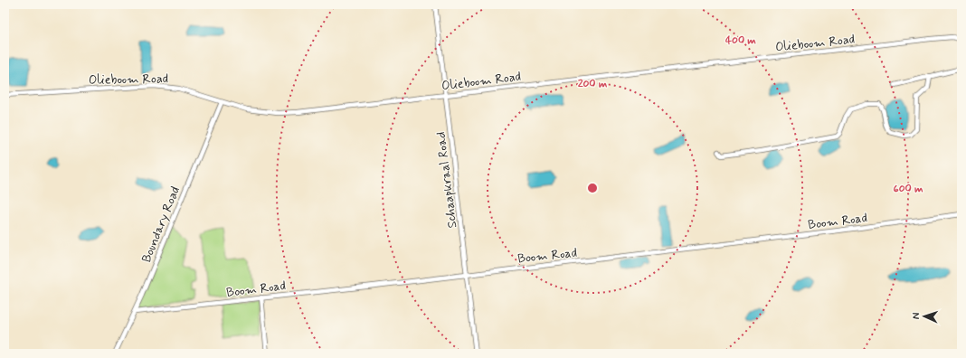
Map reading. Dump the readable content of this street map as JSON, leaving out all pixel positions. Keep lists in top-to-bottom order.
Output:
{
  "streets": {
    "street": [
      "Olieboom Road",
      "Schaapkraal Road",
      "Boom Road",
      "Boundary Road"
    ]
  },
  "crossings": [
    ["Olieboom Road", "Schaapkraal Road"],
    ["Olieboom Road", "Boundary Road"],
    ["Schaapkraal Road", "Boom Road"],
    ["Boom Road", "Boundary Road"]
  ],
  "north": "left",
  "rings": ["400 m", "200 m", "600 m"]
}
